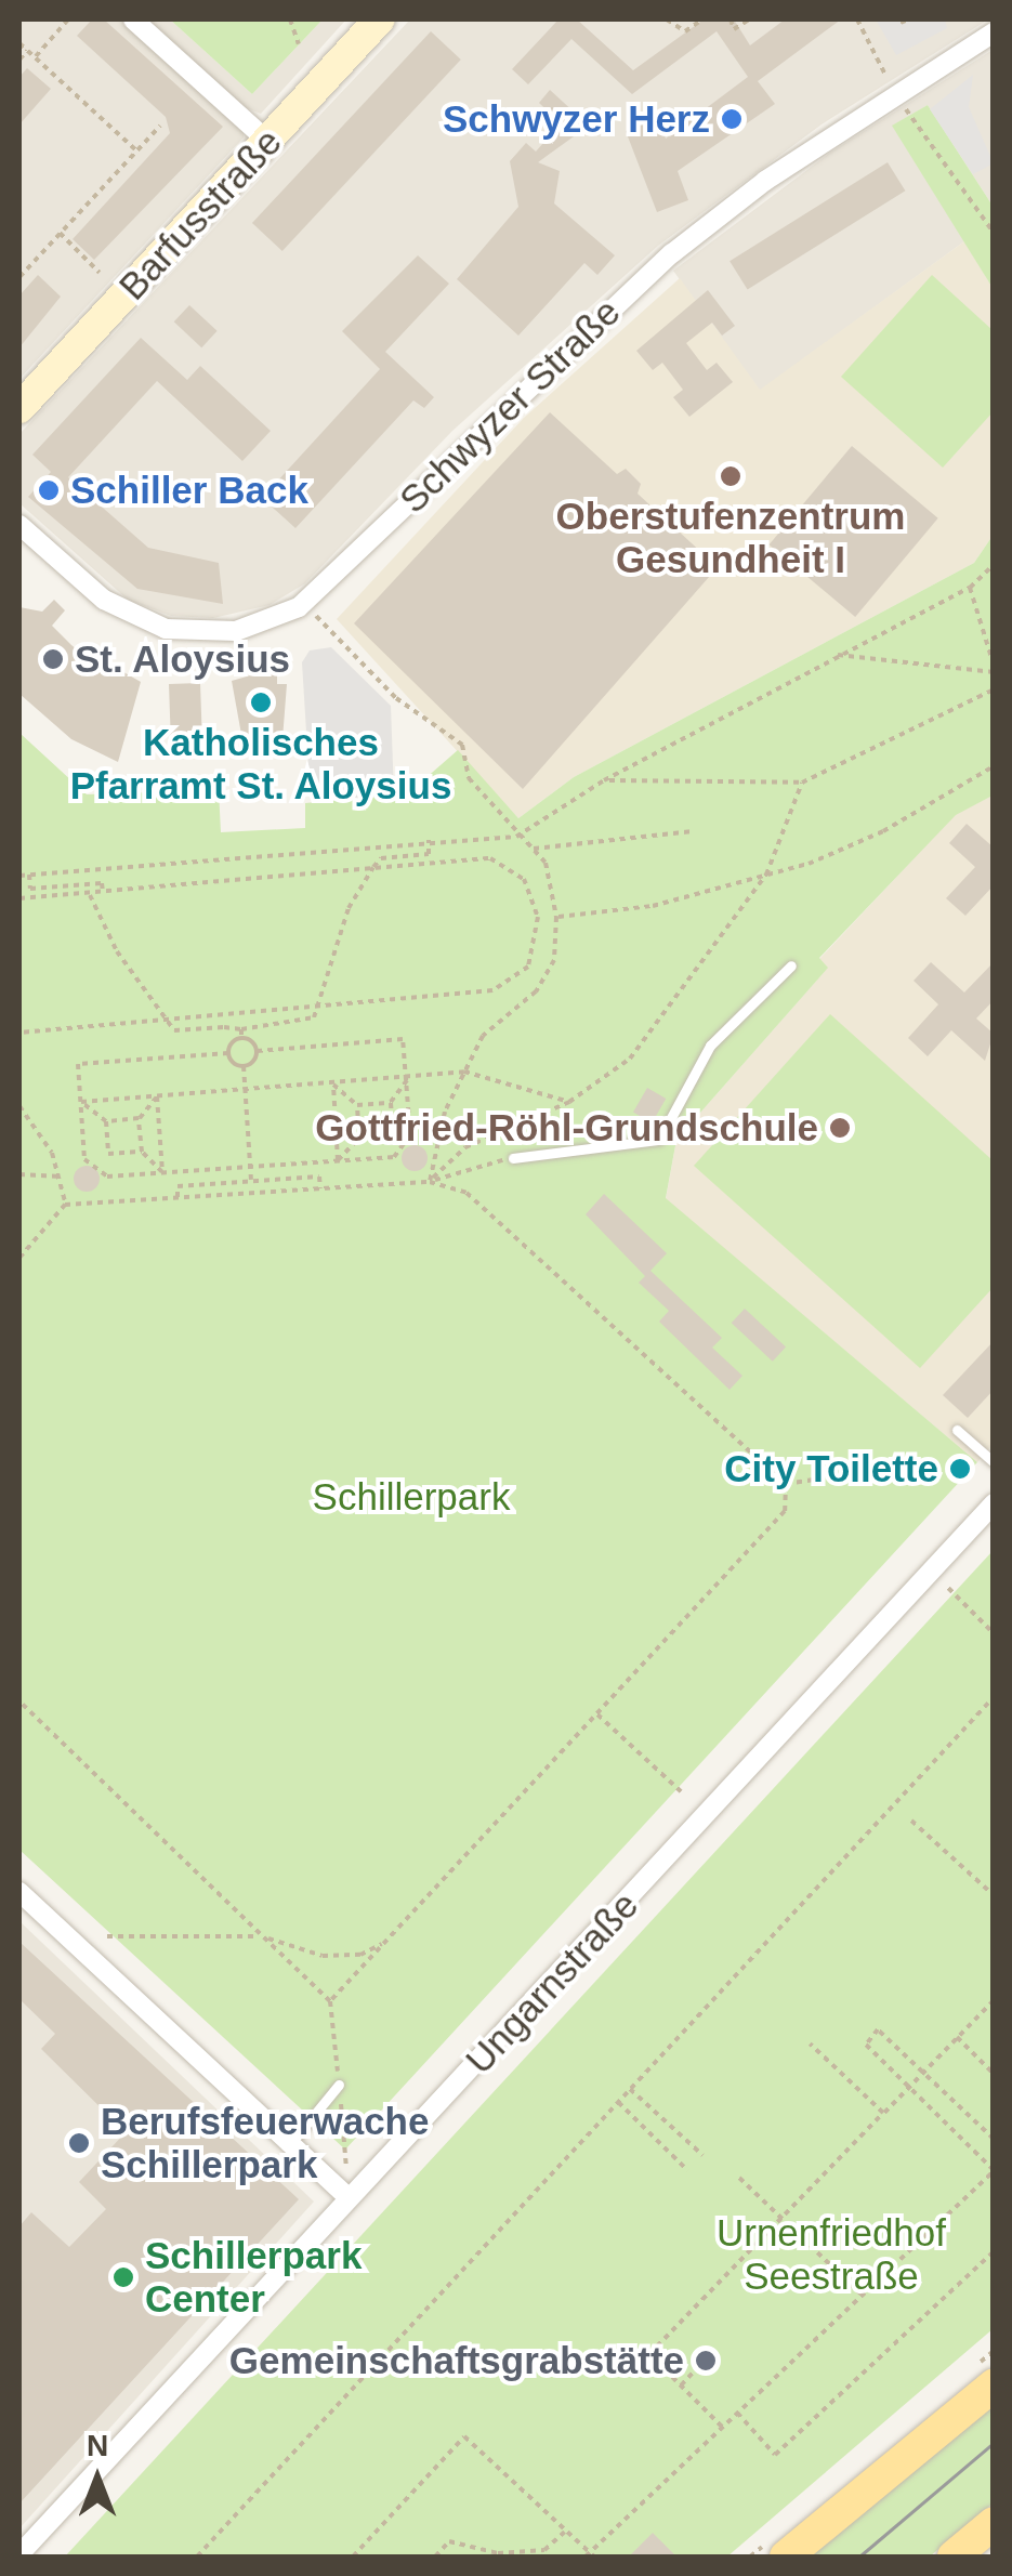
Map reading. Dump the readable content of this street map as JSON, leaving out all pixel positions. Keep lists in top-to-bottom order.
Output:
{
  "streets": {
    "main road": ["Barfusstraße"],
    "street": ["Schwyzer Straße", "Ungarnstraße"]
  },
  "parks": ["Schillerpark", "Urnenfriedhof Seestraße"],
  "places": [
    "Schwyzer Herz",
    "Oberstufenzentrum Gesundheit I",
    "Schiller Back",
    "St. Aloysius",
    "Katholisches Pfarramt St. Aloysius",
    "Gottfried-Röhl-Grundschule",
    "City Toilette",
    "Berufsfeuerwache Schillerpark",
    "Schillerpark Center",
    "Gemeinschaftsgrabstätte"
  ],
  "north": "top"
}
